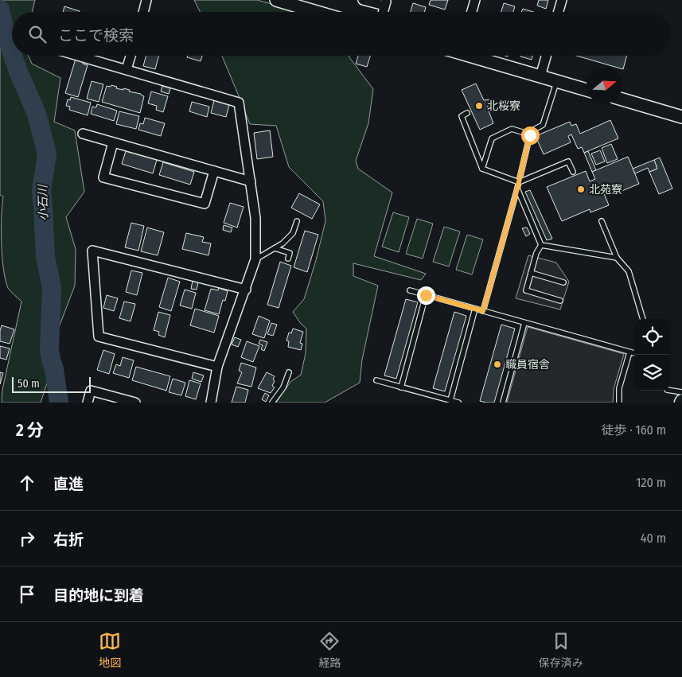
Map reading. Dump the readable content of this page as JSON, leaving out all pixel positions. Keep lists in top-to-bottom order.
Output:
{
  "water": ["小石川"],
  "places": ["北桜寮", "北苑寮", "職員宿舎"],
  "scale_bar": "50 m",
  "north": "right",
  "page": {
    "search": "ここで検索",
    "scale": "50 m",
    "heading": ["2 分", "徒歩 · 160 m"],
    "list": [
      ["直進", "120 m"],
      ["右折", "40 m"],
      "目的地に到着"
    ],
    "nav": ["地図", "経路", "保存済み"]
  }
}
